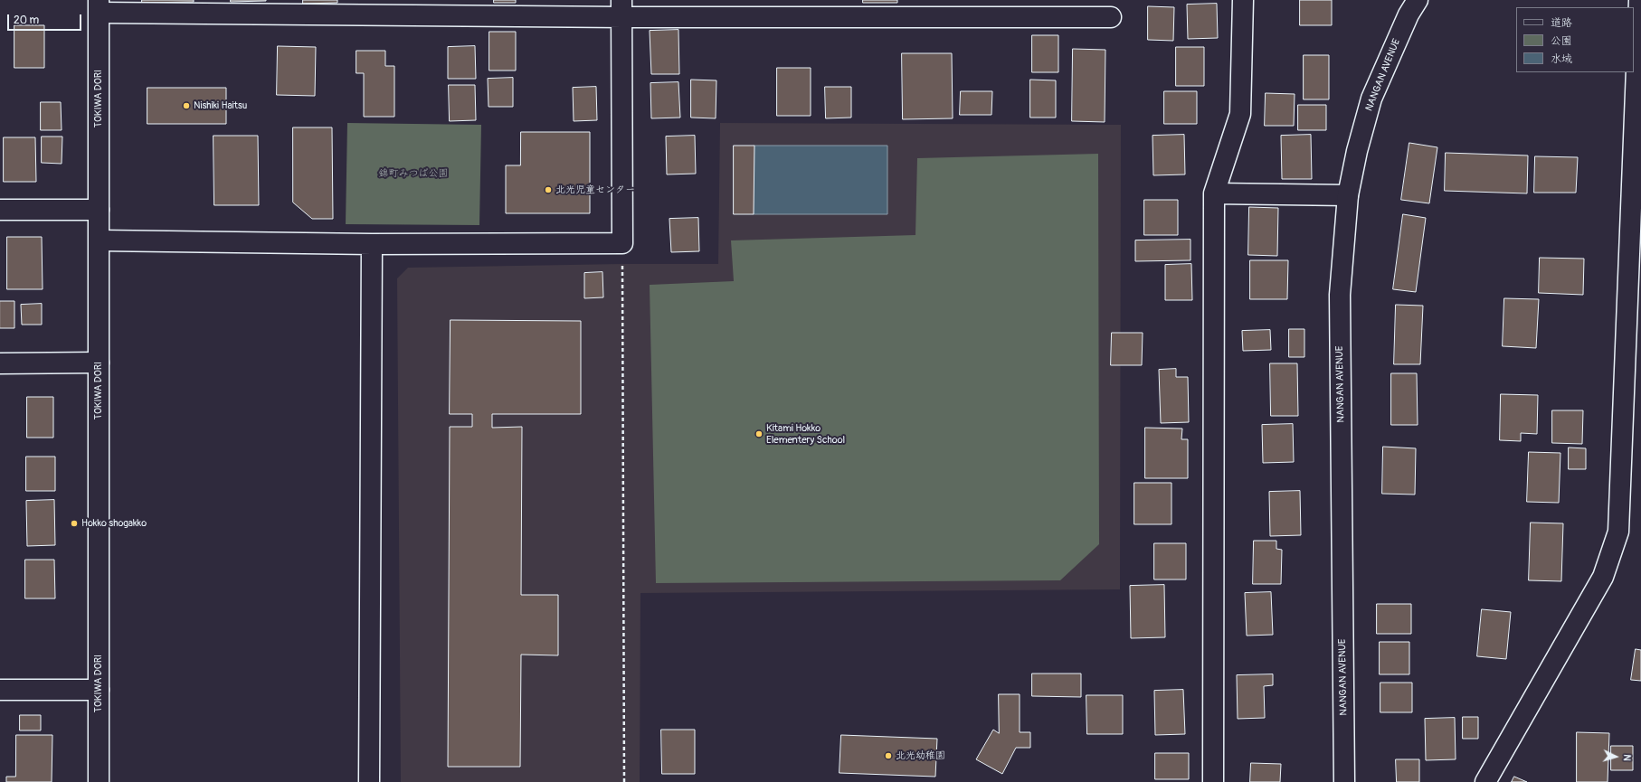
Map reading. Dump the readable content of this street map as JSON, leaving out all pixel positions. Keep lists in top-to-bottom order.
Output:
{
  "streets": {
    "street": ["NANGAN AVENUE", "TOKIWA DORI"]
  },
  "parks": ["錦町みつば公園"],
  "places": [
    "Nishiki Haitsu",
    "北光児童センター",
    "Kitami Hokko Elementery School",
    "Hokko shogakko",
    "北光幼稚園"
  ],
  "legend": ["道路", "公園", "水域"],
  "scale_bar": "20 m",
  "north": "right"
}
